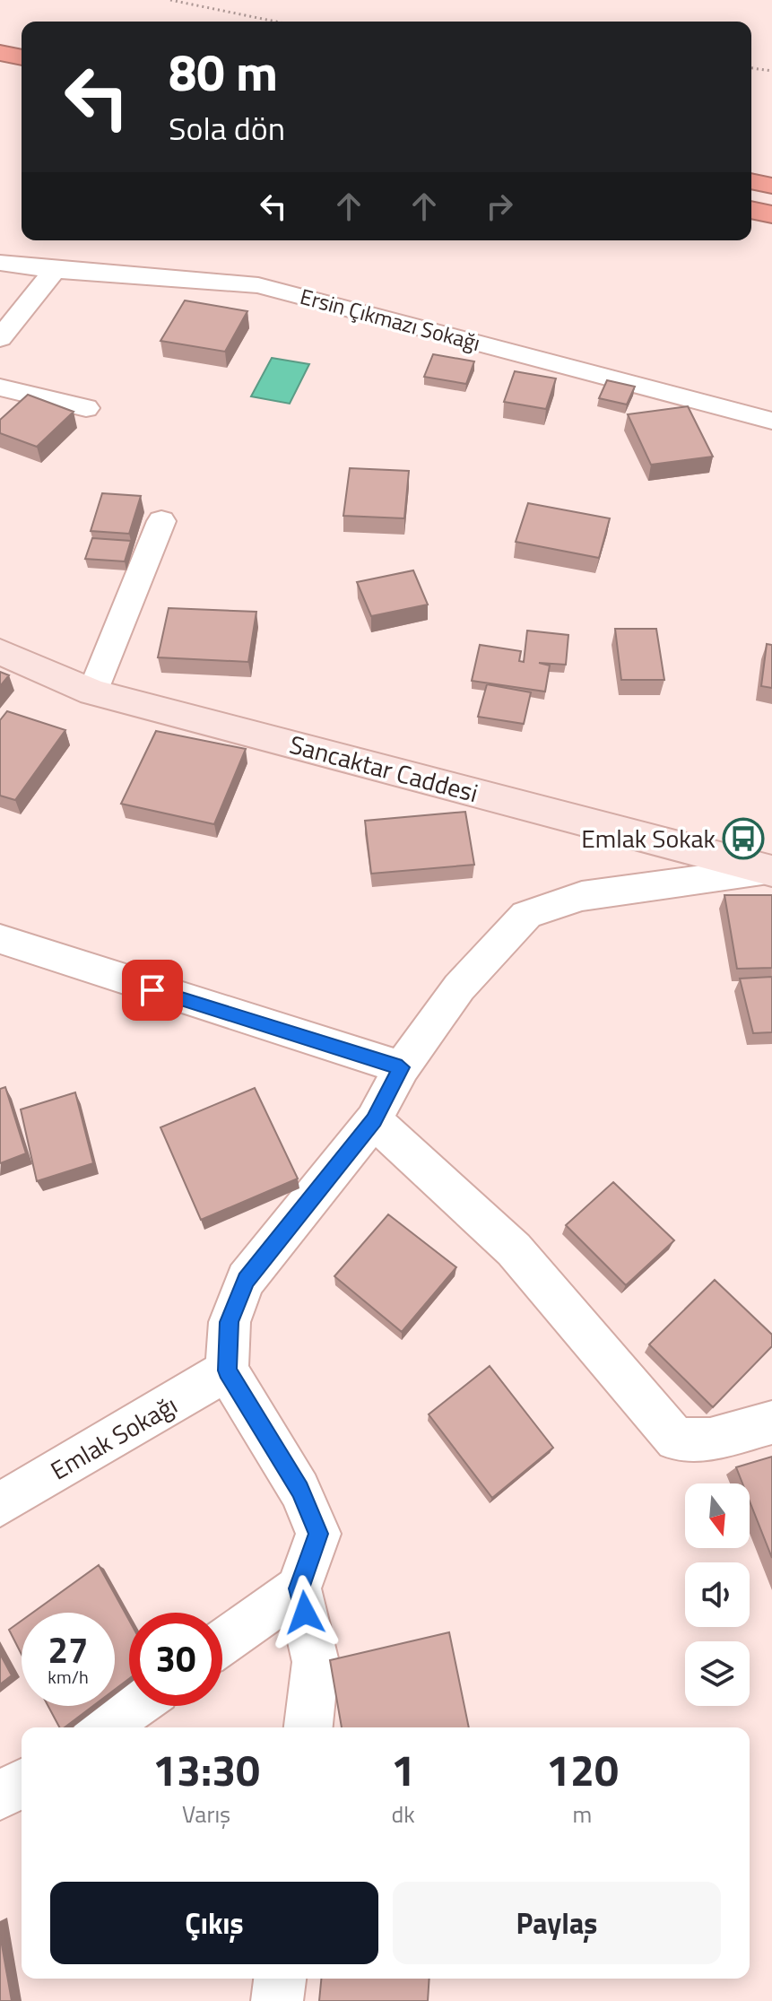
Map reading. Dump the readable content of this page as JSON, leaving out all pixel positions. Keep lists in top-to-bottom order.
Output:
{
  "streets": {
    "street": ["Ersin Çıkmazı Sokağı", "Sancaktar Caddesi", "Emlak Sokağı"]
  },
  "places": {
    "bus stop": ["Emlak Sokak"]
  },
  "north": "bottom",
  "page": {
    "turn": ["80 m", "Sola dön"],
    "speed": "27 km/h",
    "limit": "30",
    "eta": [
      "13:30",
      "Varış",
      "1",
      "dk",
      "120",
      "m"
    ],
    "buttons": ["Çıkış", "Paylaş"]
  }
}
